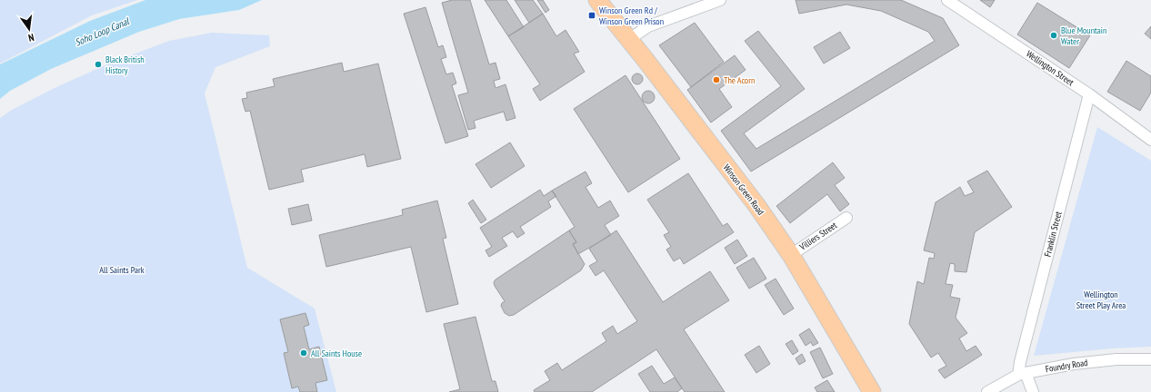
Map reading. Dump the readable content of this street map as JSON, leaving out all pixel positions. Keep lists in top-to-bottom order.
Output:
{
  "streets": {
    "main road": ["Winson Green Road"],
    "street": [
      "Wellington Street",
      "Franklin Street",
      "Villiers Street",
      "Foundry Road"
    ]
  },
  "crossings": [
    ["Wellington Street", "Franklin Street"],
    ["Winson Green Road", "Villiers Street"],
    ["Franklin Street", "Foundry Road"]
  ],
  "water": ["Soho Loop Canal"],
  "parks": ["All Saints Park", "Wellington Street Play Area"],
  "places": {
    "transit": ["Winson Green Rd / Winson Green Prison"],
    "other": [
      "Blue Mountain Water",
      "Black British History",
      "The Acorn",
      "All Saints House"
    ]
  },
  "north": "bottom"
}
